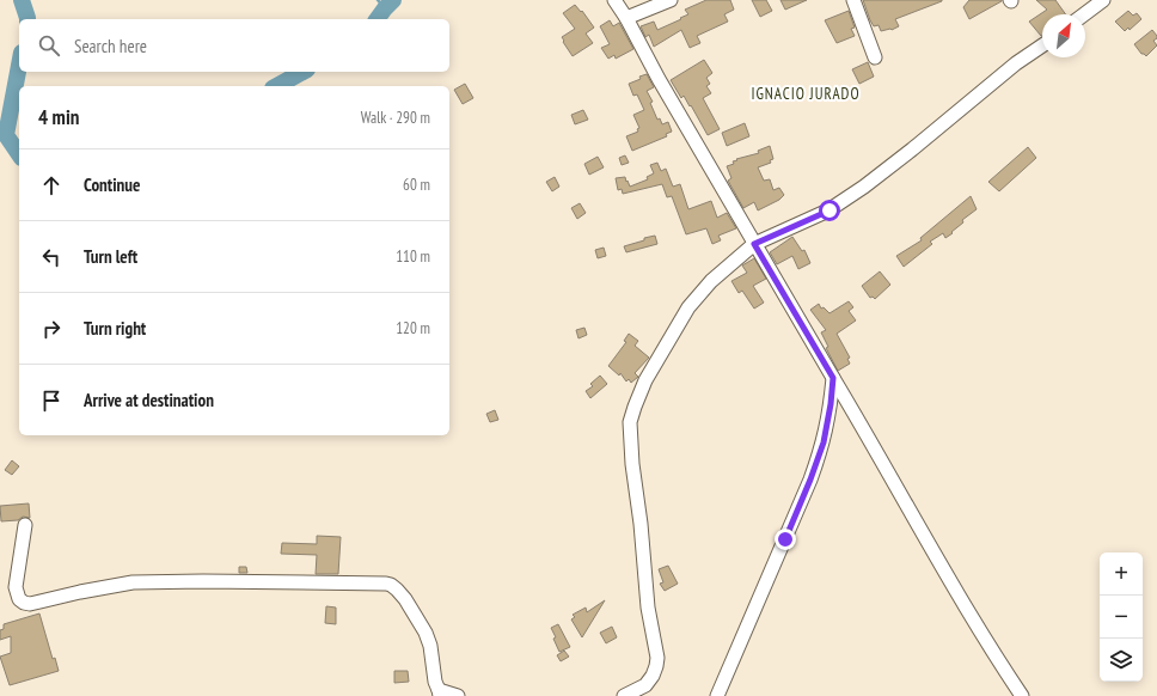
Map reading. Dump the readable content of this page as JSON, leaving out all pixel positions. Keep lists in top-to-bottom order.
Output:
{
  "districts": ["IGNACIO JURADO"],
  "north": "top right",
  "page": {
    "search": "Search here",
    "heading": ["4 min", "Walk · 290 m"],
    "list": [
      ["Continue", "60 m"],
      ["Turn left", "110 m"],
      ["Turn right", "120 m"],
      "Arrive at destination"
    ],
    "map_buttons": ["+", "−"]
  }
}
